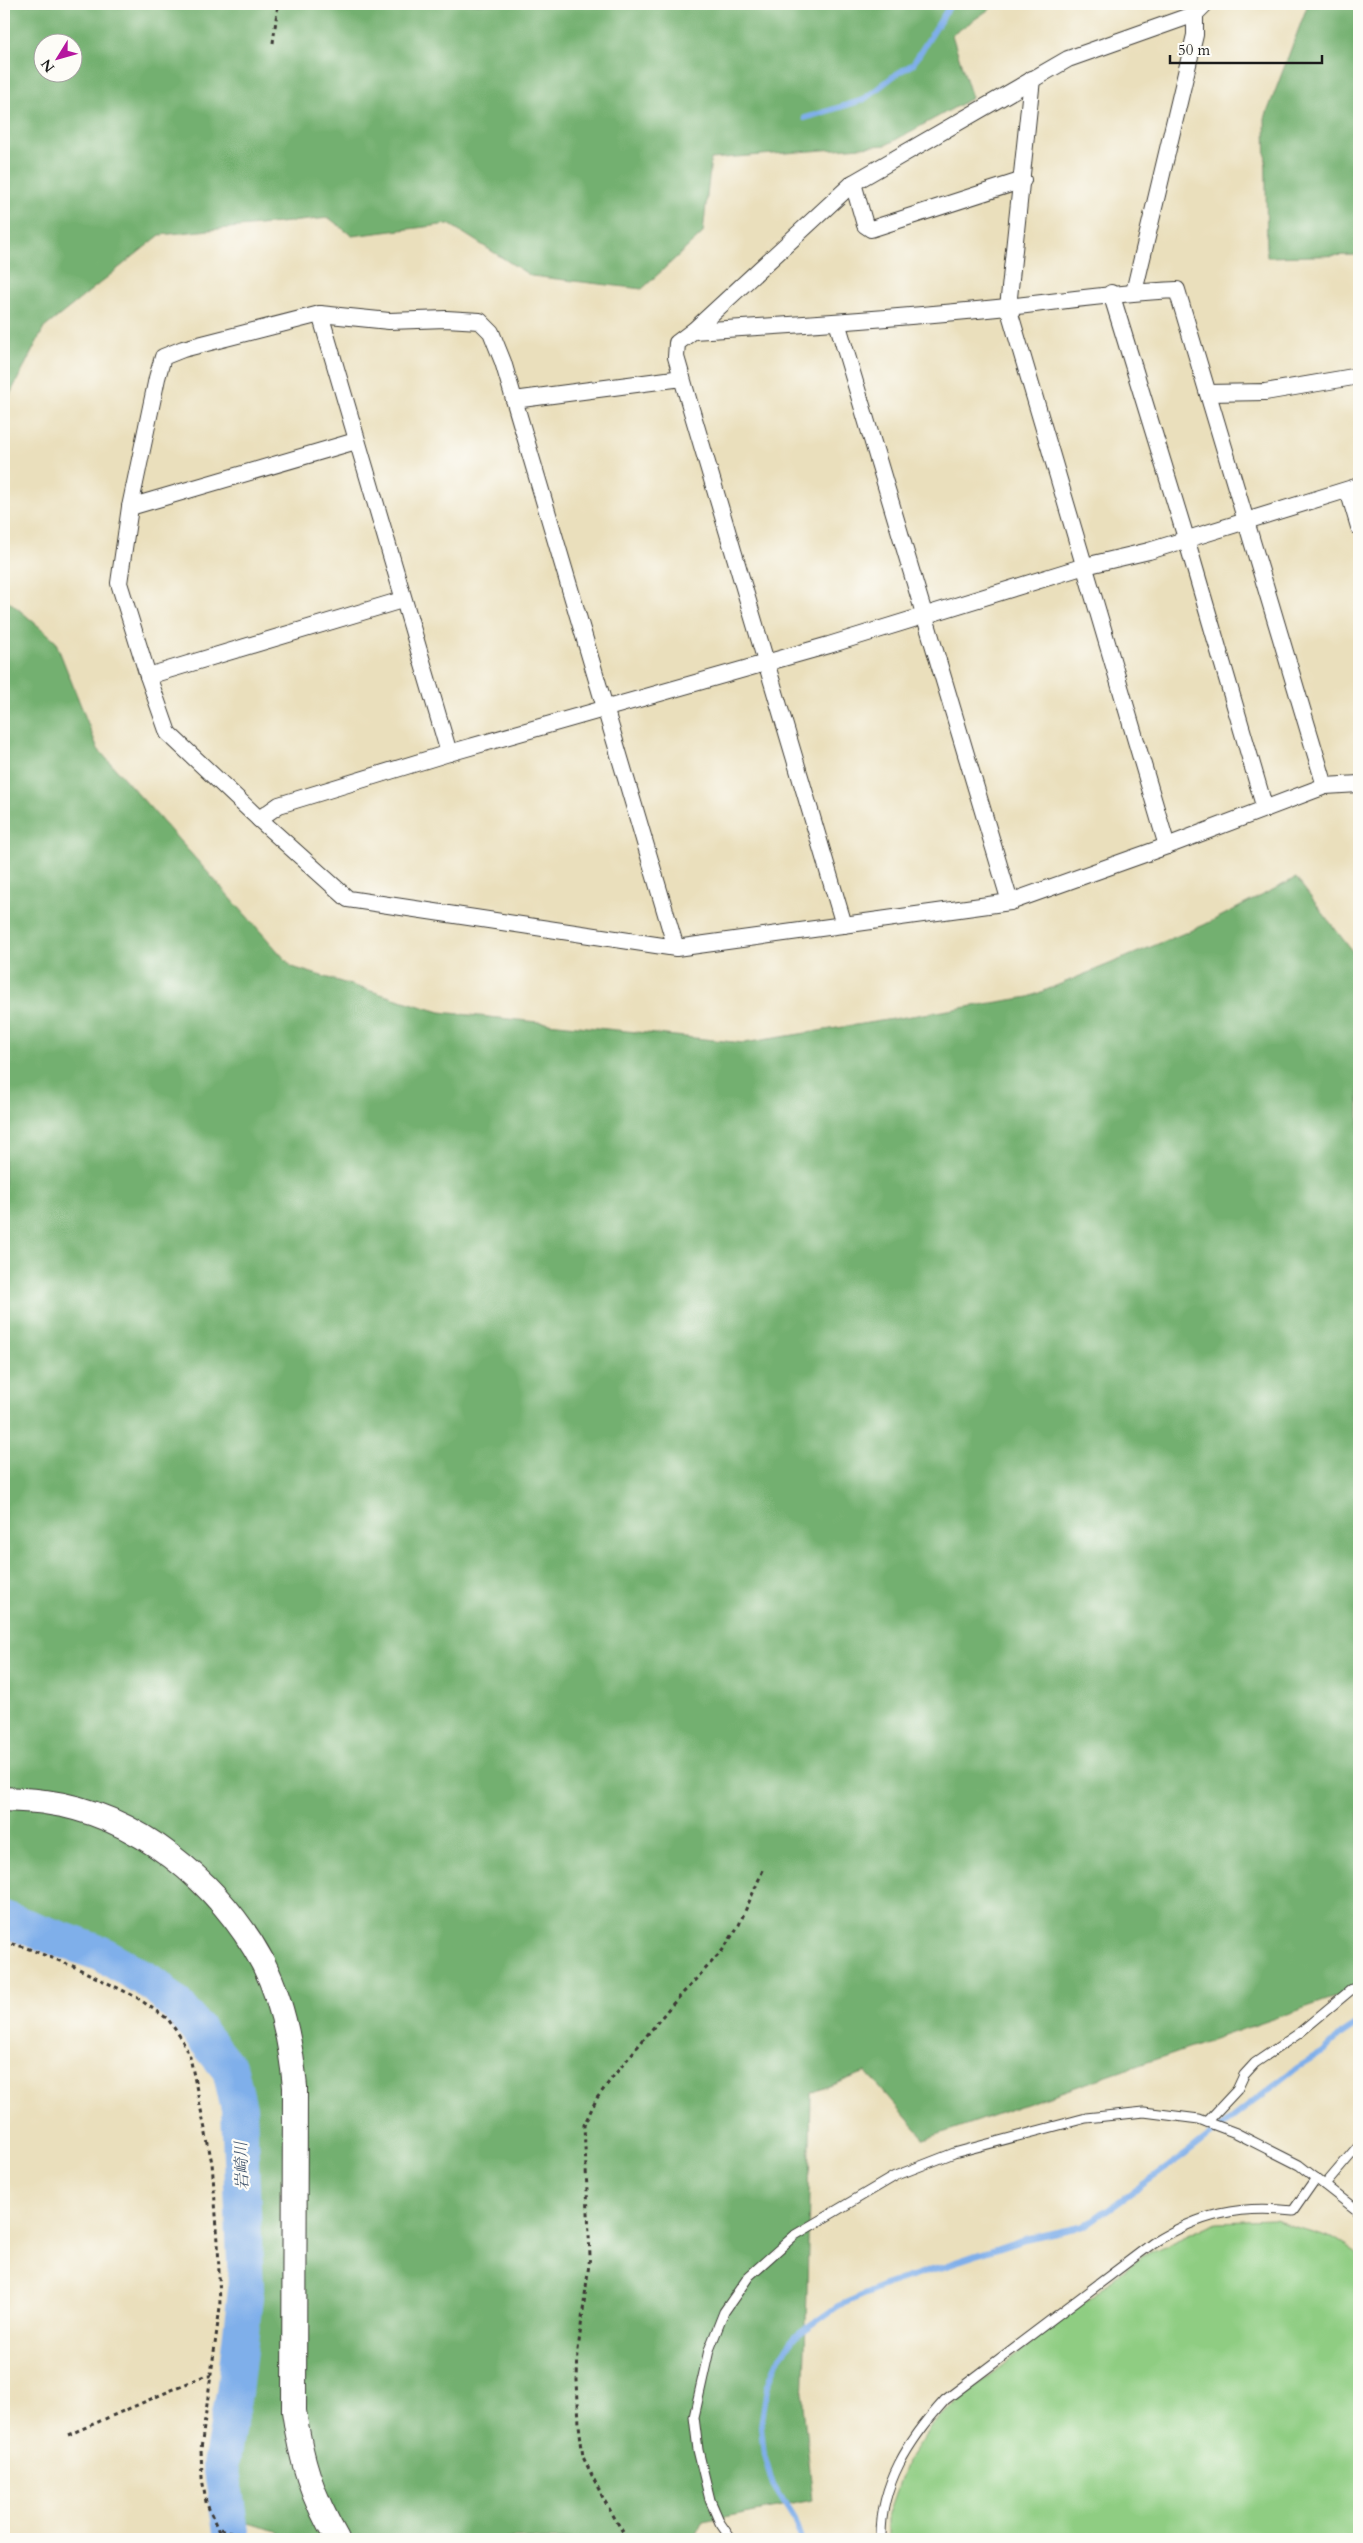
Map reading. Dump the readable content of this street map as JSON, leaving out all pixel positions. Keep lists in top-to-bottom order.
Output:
{
  "water": ["岩崎川"],
  "scale_bar": "50 m",
  "north": "bottom left"
}
